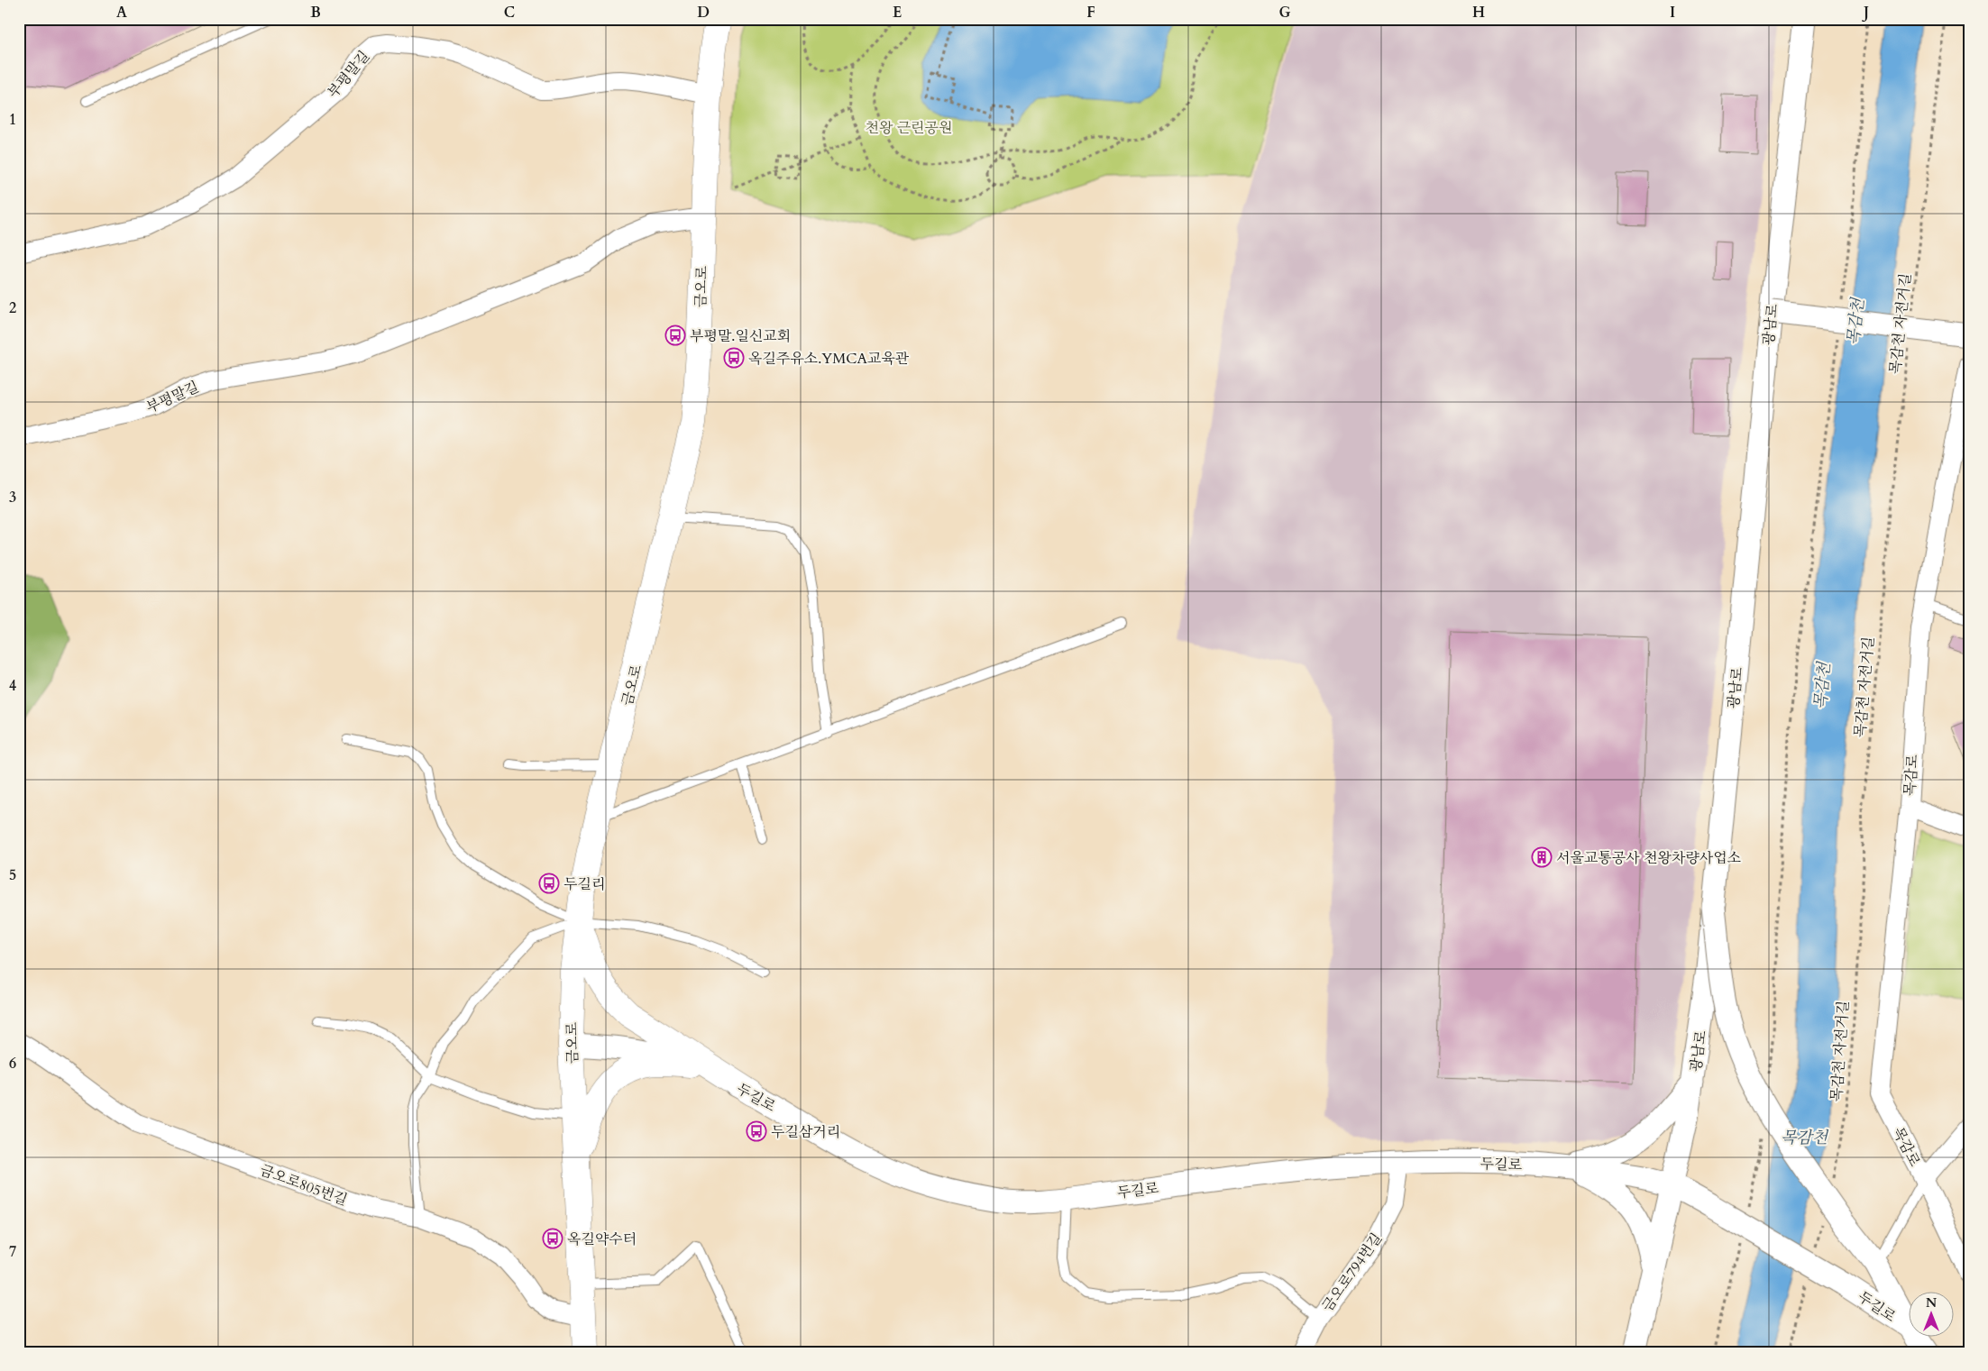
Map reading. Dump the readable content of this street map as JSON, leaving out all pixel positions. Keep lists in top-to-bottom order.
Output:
{
  "streets": {
    "main road": ["금오로"],
    "street": [
      "부평말길",
      "광남로",
      "목감로",
      "두길로",
      "금오로805번길",
      "금오로794번길"
    ],
    "path": ["목감천 자전거길"]
  },
  "crossings": [
    ["부평말길", "금오로"],
    ["금오로", "두길로"],
    ["금오로", "금오로805번길"],
    ["광남로", "두길로"],
    ["두길로", "금오로794번길"]
  ],
  "water": ["목감천"],
  "parks": ["천왕 근린공원"],
  "places": {
    "bus stop": [
      "부평말.일신교회",
      "옥길주유소.YMCA교육관",
      "두길리",
      "두길삼거리",
      "옥길약수터"
    ],
    "building": ["서울교통공사 천왕차량사업소"]
  },
  "north": "top",
  "grid": {
    "columns": [
      "A",
      "B",
      "C",
      "D",
      "E",
      "F",
      "G",
      "H",
      "I",
      "J"
    ],
    "rows": [
      "1",
      "2",
      "3",
      "4",
      "5",
      "6",
      "7"
    ]
  }
}
